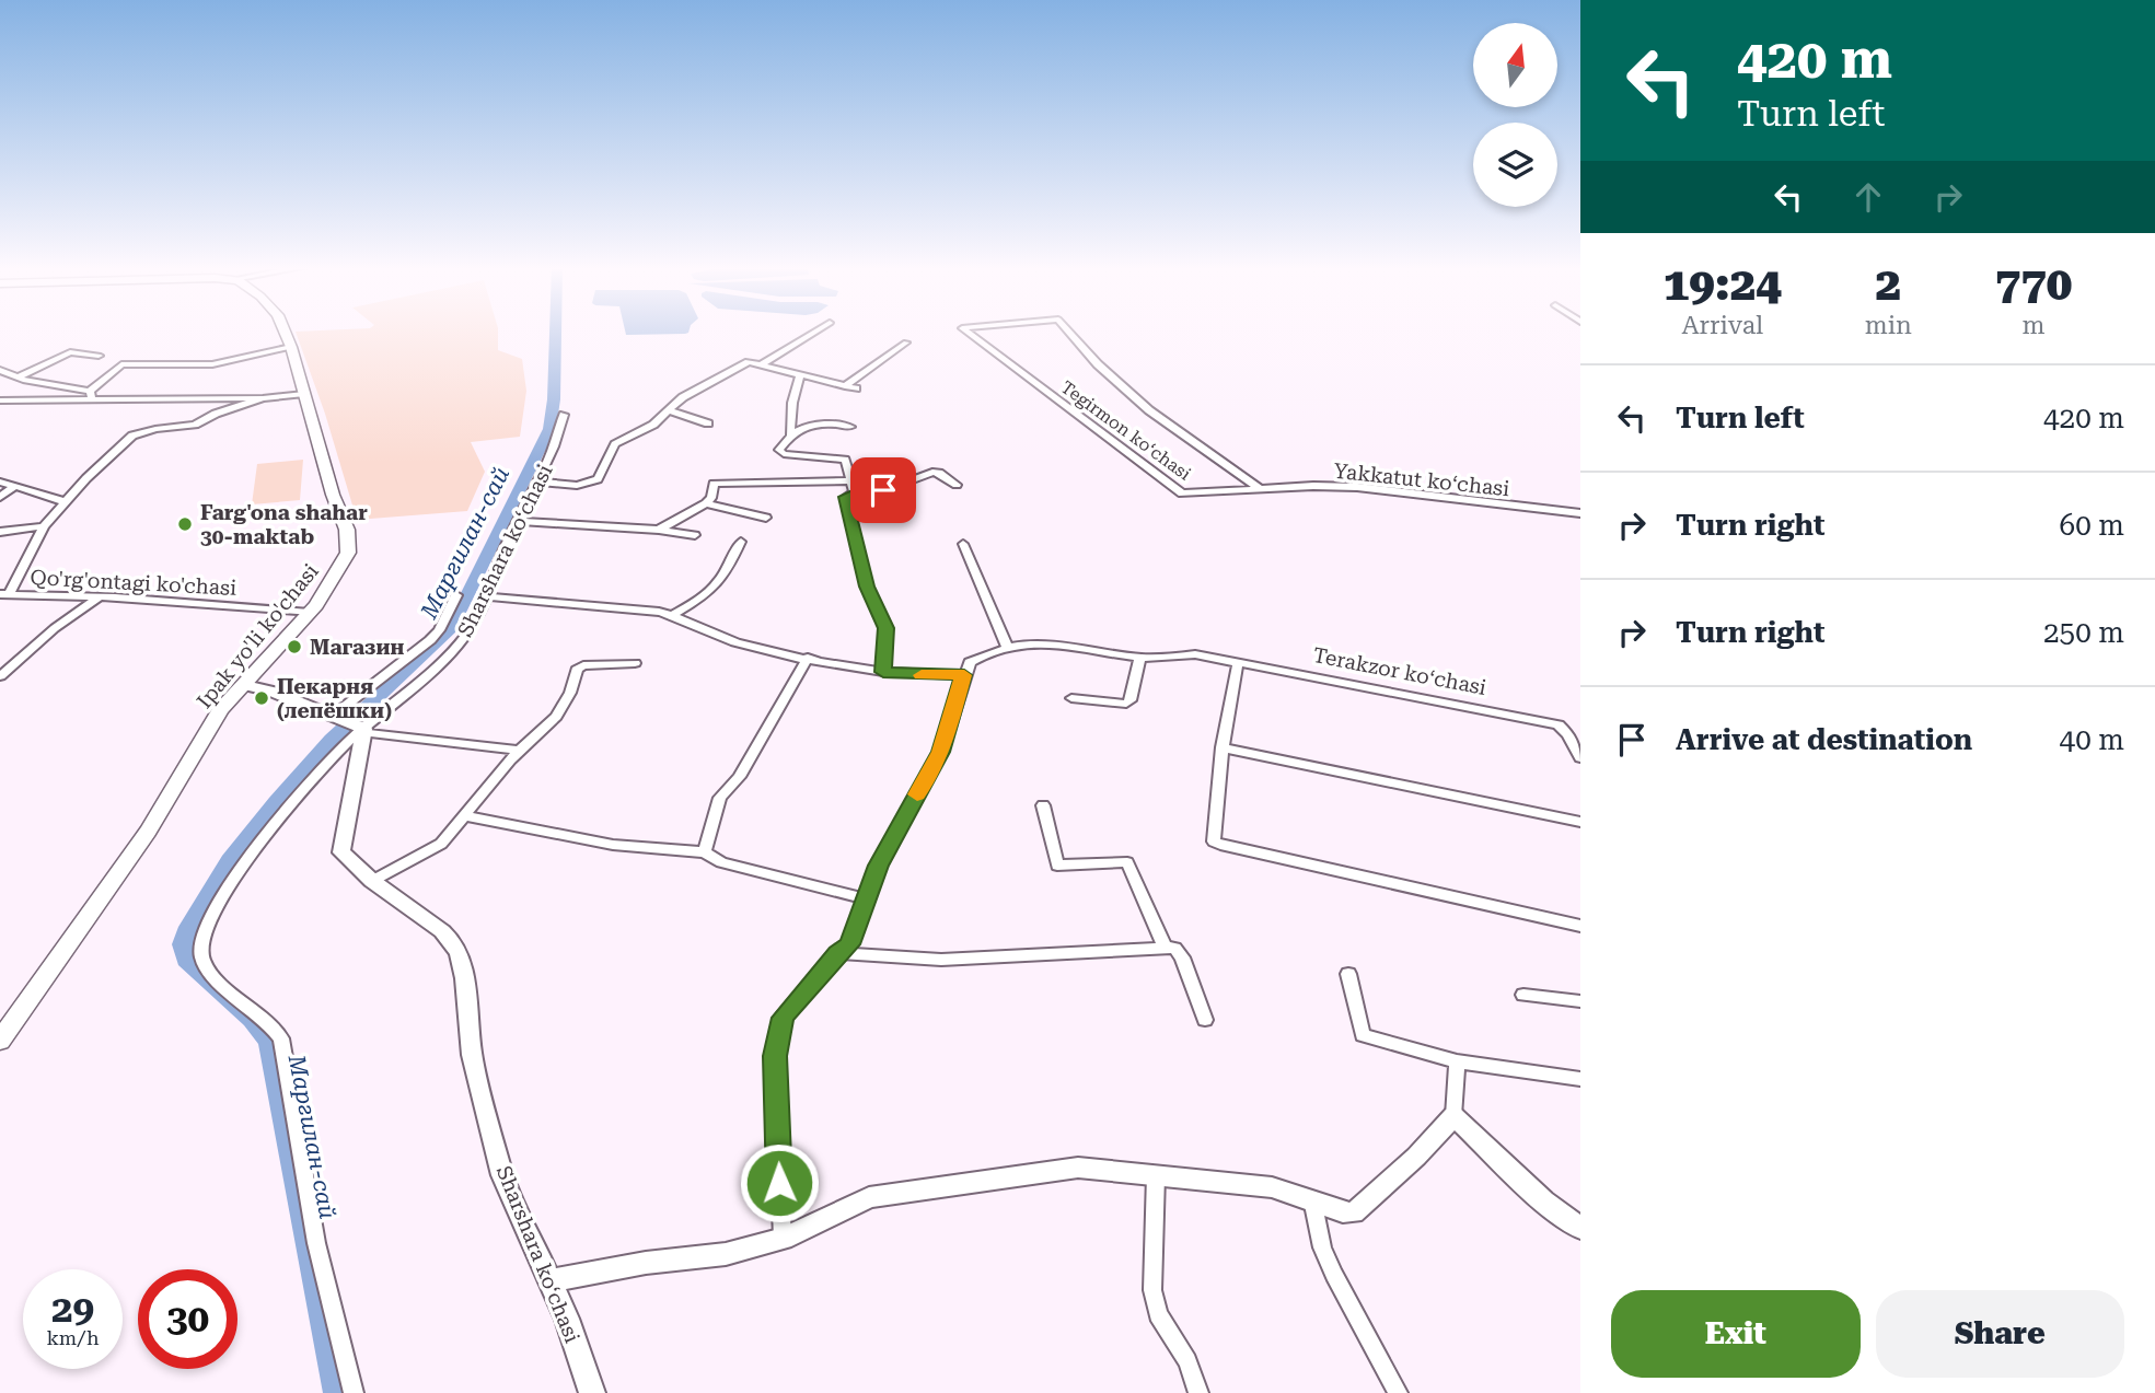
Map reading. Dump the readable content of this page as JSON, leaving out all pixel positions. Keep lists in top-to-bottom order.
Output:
{
  "streets": {
    "main road": ["Ipak yo'li ko'chasi"],
    "street": [
      "Tegirmon koʻchasi",
      "Yakkatut koʻchasi",
      "Sharshara koʻchasi",
      "Qo'rg'ontagi ko'chasi",
      "Terakzor koʻchasi"
    ]
  },
  "crossings": [
    ["Tegirmon koʻchasi", "Yakkatut koʻchasi"],
    ["Qo'rg'ontagi ko'chasi", "Ipak yo'li ko'chasi"]
  ],
  "water": ["Маргилан-сай"],
  "places": ["Farg'ona shahar 30-maktab", "Магазин", "Пекарня (лепёшки)"],
  "north": "top",
  "page": {
    "turn": ["420 m", "Turn left"],
    "eta": [
      "19:24",
      "Arrival",
      "2",
      "min",
      "770",
      "m"
    ],
    "list": [
      {
        "name": "Turn left",
        "value": "420 m"
      },
      {
        "name": "Turn right",
        "value": "60 m"
      },
      {
        "name": "Turn right",
        "value": "250 m"
      },
      {
        "name": "Arrive at destination",
        "value": "40 m"
      }
    ],
    "speed": "29 km/h",
    "limit": "30",
    "buttons": ["Exit", "Share"]
  }
}
